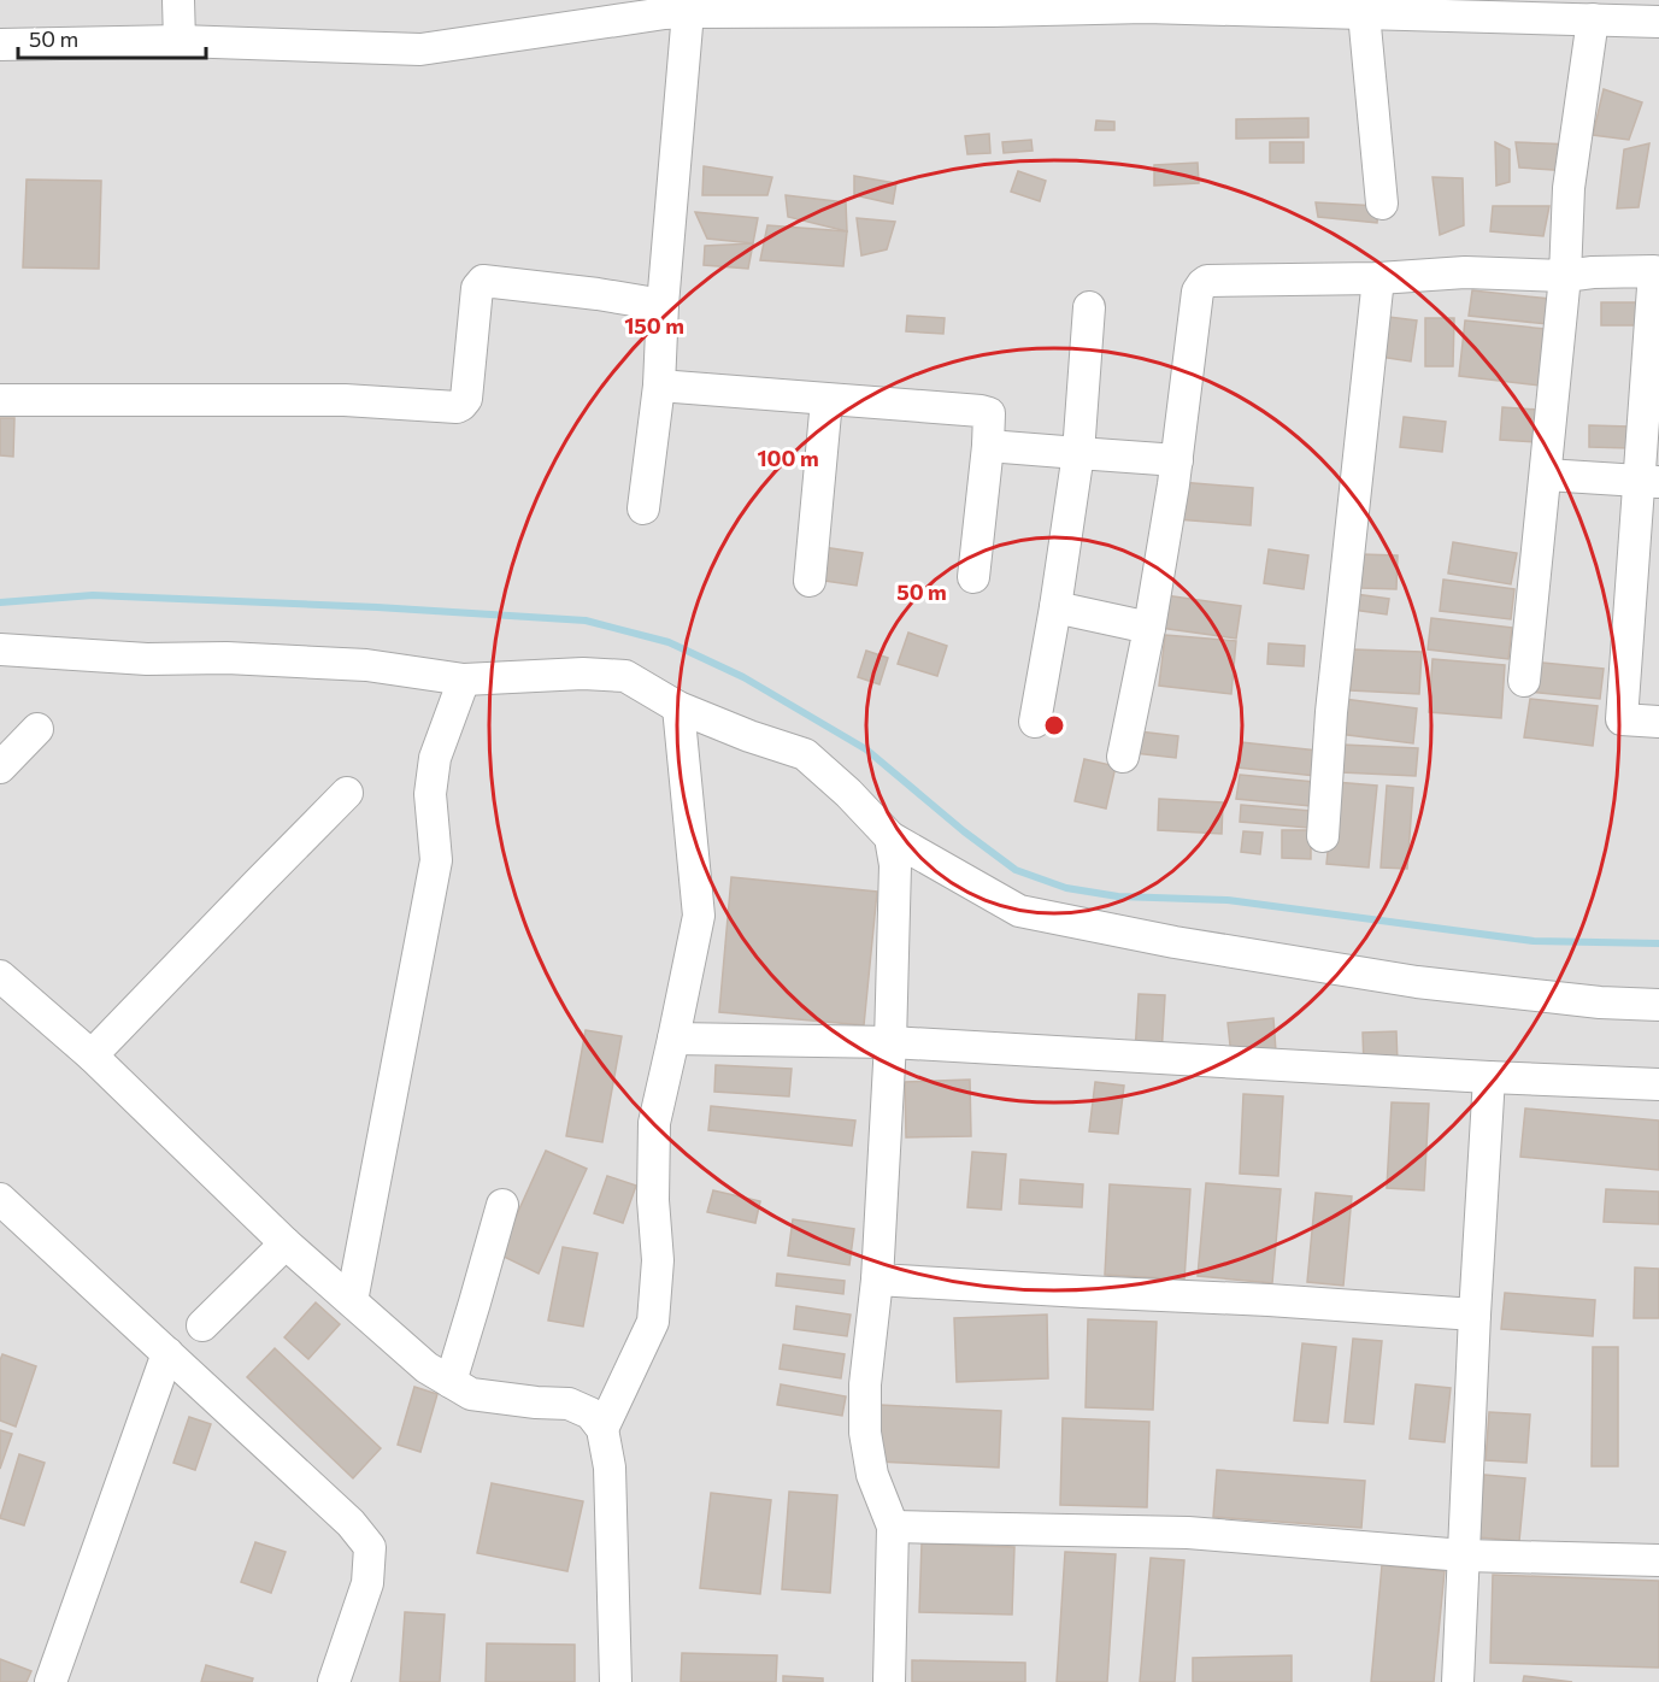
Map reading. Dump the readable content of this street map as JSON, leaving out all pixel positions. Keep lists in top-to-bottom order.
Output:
{
  "scale_bar": "50 m",
  "rings": ["150 m", "100 m", "50 m"]
}
